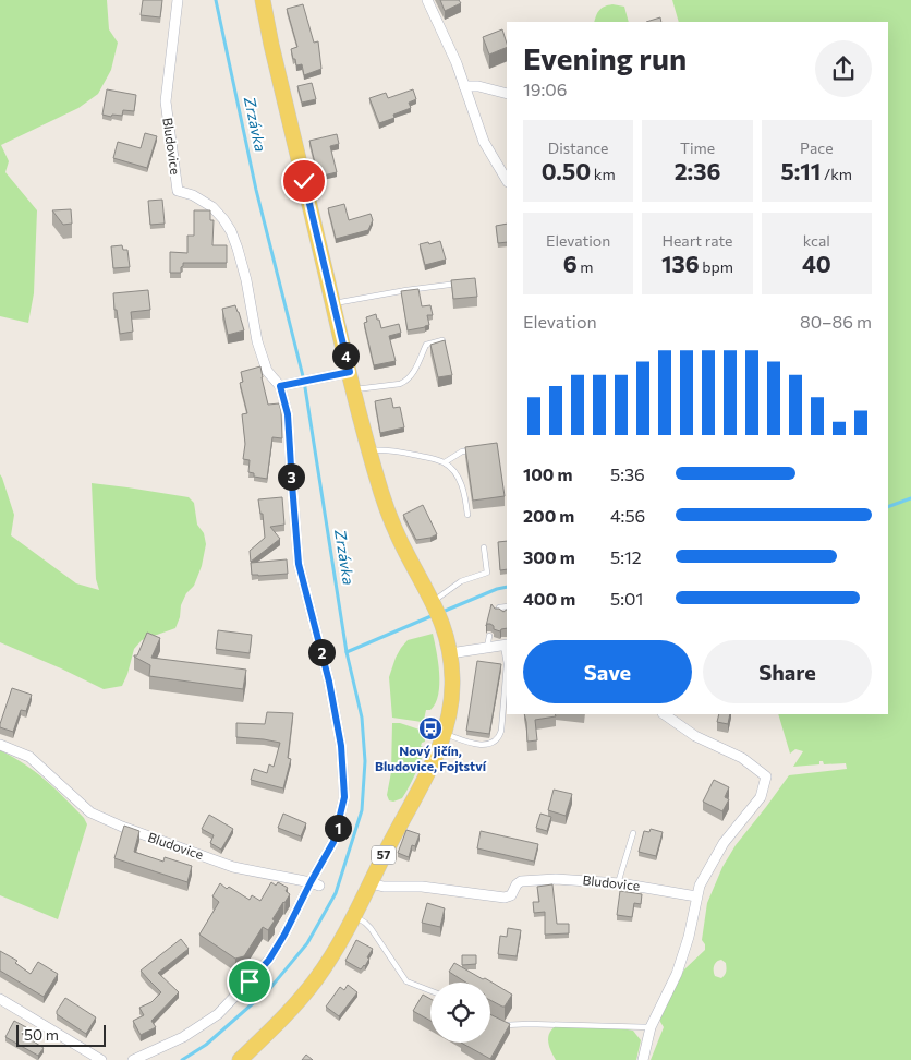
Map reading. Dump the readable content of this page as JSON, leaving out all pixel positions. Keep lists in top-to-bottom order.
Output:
{
  "streets": {
    "main road": ["57"],
    "street": ["Bludovice"]
  },
  "crossings": [
    ["Bludovice", "57"]
  ],
  "water": ["Zrzávka"],
  "places": {
    "bus stop": ["Nový Jičín, Bludovice, Fojtství"]
  },
  "scale_bar": "50 m",
  "page": {
    "heading": ["Evening run", "19:06"],
    "stats": [
      ["Distance", "0.50 km"],
      ["Time", "2:36"],
      ["Pace", "5:11 /km"],
      ["Elevation", "6 m"],
      ["Heart rate", "136 bpm"],
      ["kcal", "40"]
    ],
    "chart": ["Elevation", "80–86 m"],
    "pins": [
      "4",
      "3",
      "2",
      "1"
    ],
    "list": [
      {
        "name": "100 m",
        "note": "5:36"
      },
      {
        "name": "200 m",
        "note": "4:56"
      },
      {
        "name": "300 m",
        "note": "5:12"
      },
      {
        "name": "400 m",
        "note": "5:01"
      }
    ],
    "buttons": ["Save", "Share"],
    "scale": "50 m"
  }
}
